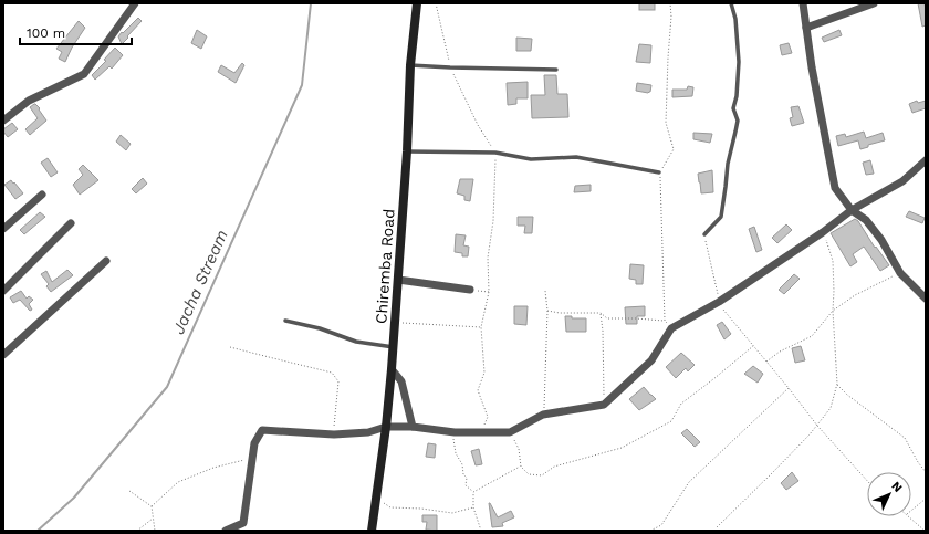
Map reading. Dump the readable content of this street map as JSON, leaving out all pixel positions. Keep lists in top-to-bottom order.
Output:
{
  "streets": {
    "main road": ["Chiremba Road"]
  },
  "water": ["Jacha Stream"],
  "scale_bar": "100 m",
  "north": "top right"
}
